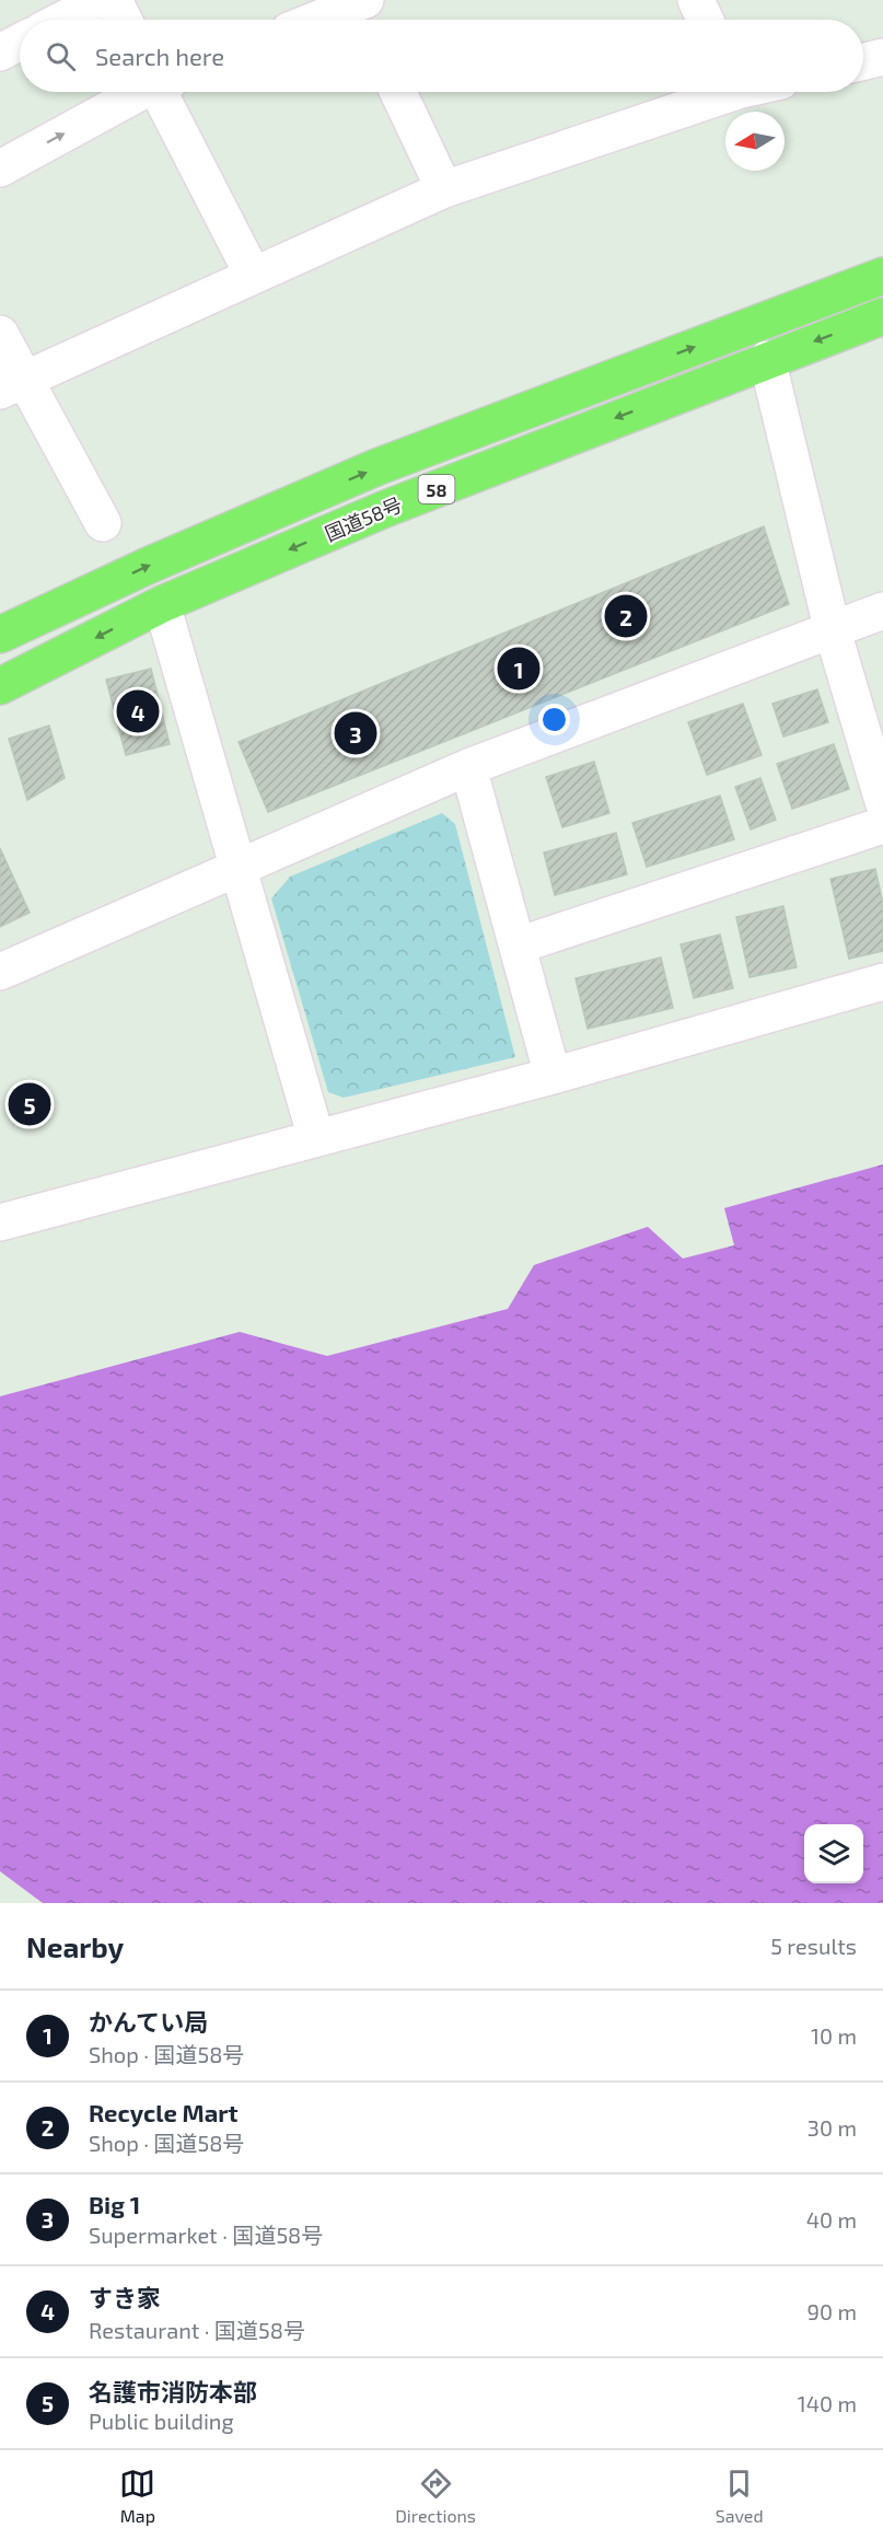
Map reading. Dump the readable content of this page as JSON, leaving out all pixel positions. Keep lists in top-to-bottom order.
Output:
{
  "streets": {
    "highway": ["58", "国道58号"]
  },
  "north": "left",
  "page": {
    "search": "Search here",
    "pins": [
      "2",
      "1",
      "4",
      "3",
      "5"
    ],
    "heading": ["Nearby", "5 results"],
    "list": [
      {
        "mark": "1",
        "name": "かんてい局",
        "note": "Shop · 国道58号",
        "value": "10 m"
      },
      {
        "mark": "2",
        "name": "Recycle Mart",
        "note": "Shop · 国道58号",
        "value": "30 m"
      },
      {
        "mark": "3",
        "name": "Big 1",
        "note": "Supermarket · 国道58号",
        "value": "40 m"
      },
      {
        "mark": "4",
        "name": "すき家",
        "note": "Restaurant · 国道58号",
        "value": "90 m"
      },
      {
        "mark": "5",
        "name": "名護市消防本部",
        "note": "Public building",
        "value": "140 m"
      }
    ],
    "nav": ["Map", "Directions", "Saved"]
  }
}
